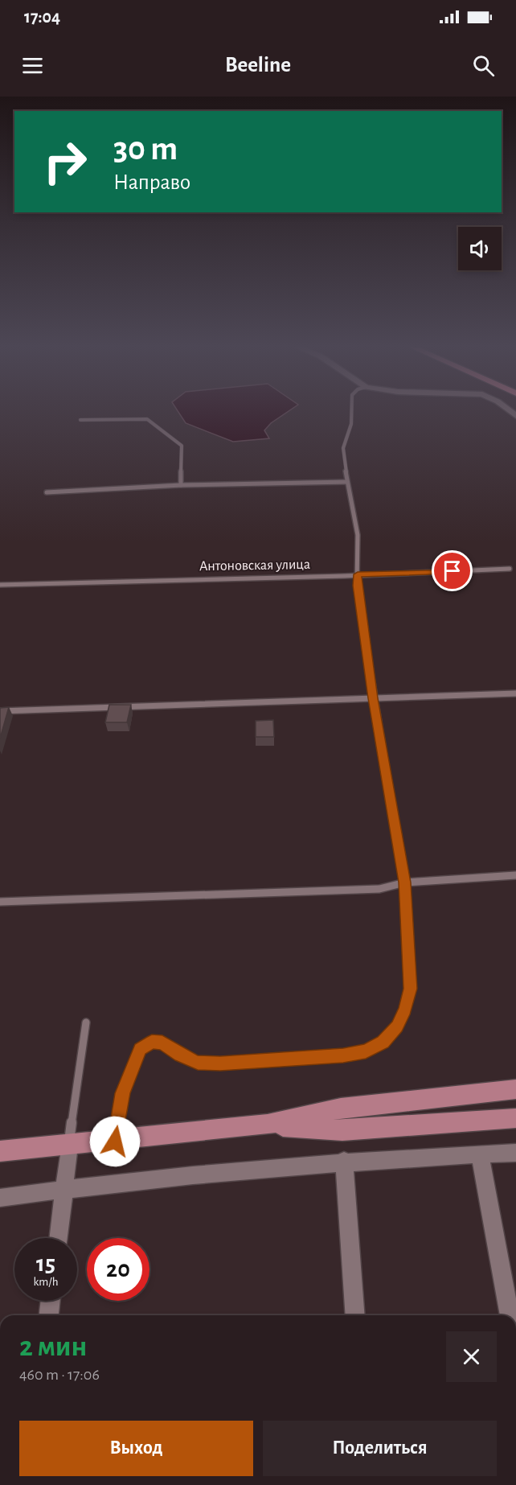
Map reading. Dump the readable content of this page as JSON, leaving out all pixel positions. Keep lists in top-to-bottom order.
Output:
{
  "streets": {
    "lane": ["Антоновская улица"]
  },
  "page": {
    "status": "17:04",
    "header": "Beeline",
    "turn": ["30 m", "Направо"],
    "speed": "15 km/h",
    "limit": "20",
    "heading": ["2 мин", "460 m · 17:06"],
    "buttons": ["Выход", "Поделиться"]
  }
}
